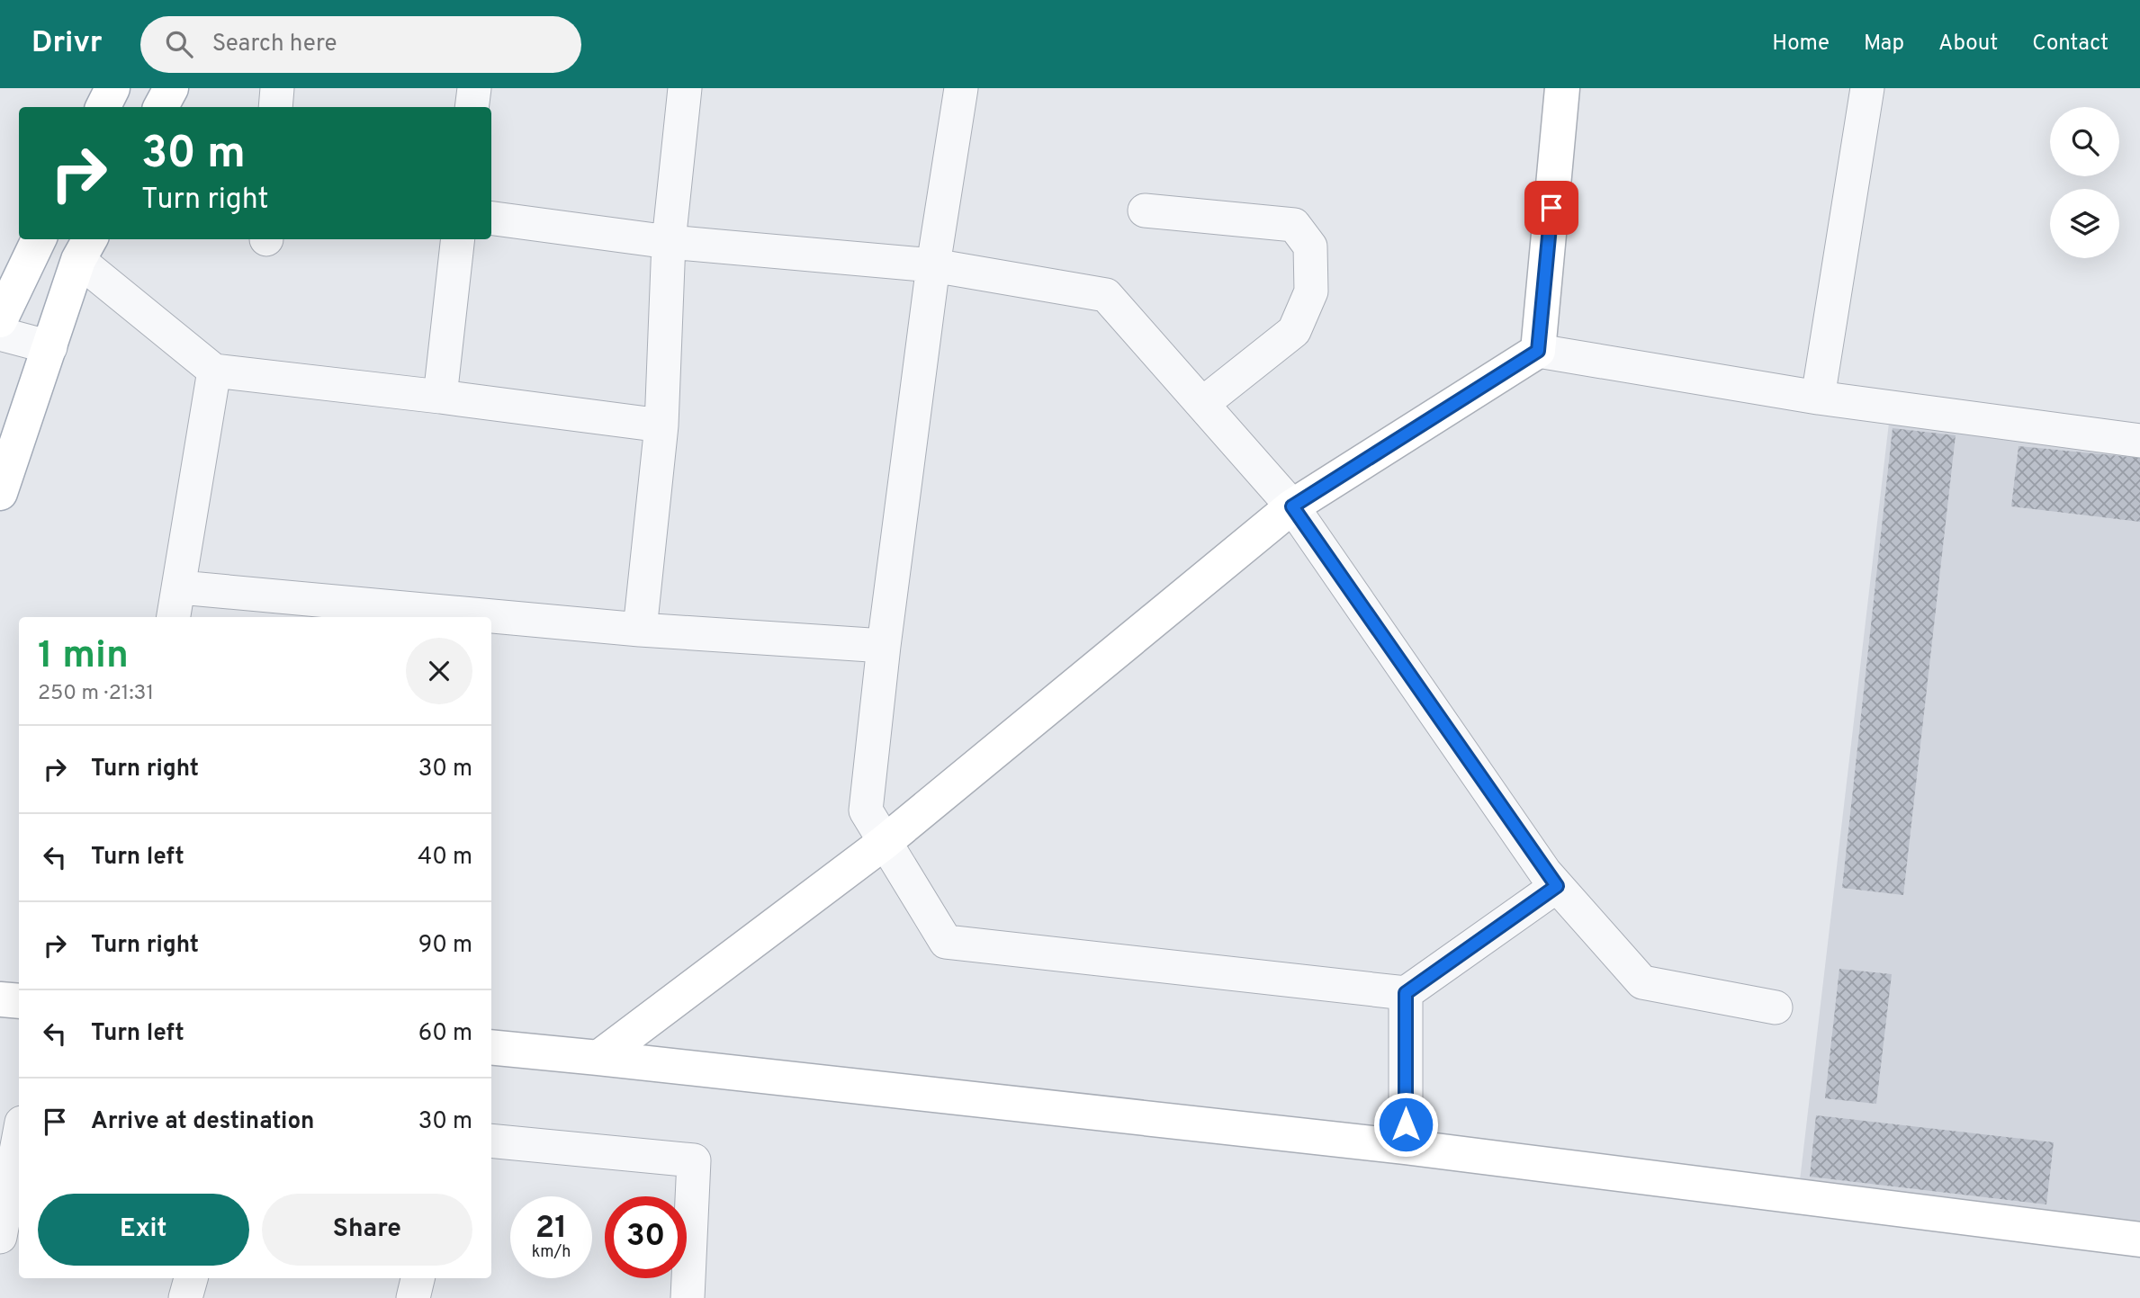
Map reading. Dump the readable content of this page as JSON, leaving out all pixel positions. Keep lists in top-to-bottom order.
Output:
{
  "page": {
    "header": "Drivr",
    "search": "Search here",
    "nav": [
      "Home",
      "Map",
      "About",
      "Contact"
    ],
    "turn": ["30 m", "Turn right"],
    "heading": ["1 min", "250 m · 21:31"],
    "list": [
      {
        "name": "Turn right",
        "value": "30 m"
      },
      {
        "name": "Turn left",
        "value": "40 m"
      },
      {
        "name": "Turn right",
        "value": "90 m"
      },
      {
        "name": "Turn left",
        "value": "60 m"
      },
      {
        "name": "Arrive at destination",
        "value": "30 m"
      }
    ],
    "buttons": ["Exit", "Share"],
    "speed": "21 km/h",
    "limit": "30"
  }
}
